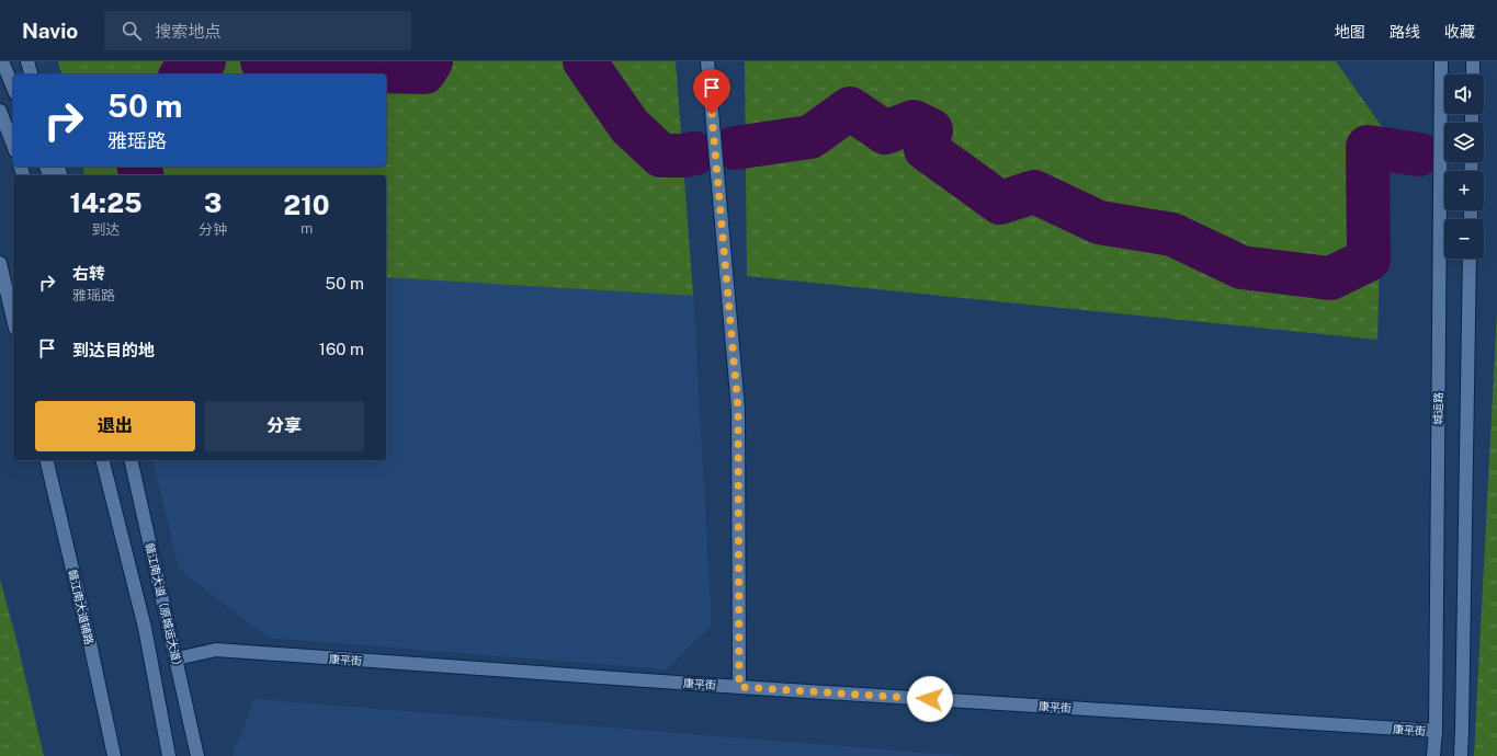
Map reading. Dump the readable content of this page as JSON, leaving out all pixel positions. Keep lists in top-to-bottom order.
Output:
{
  "streets": {
    "street": [
      "城运路",
      "赣江南大道辅路",
      "赣江南大道（原城运大道）",
      "康平街"
    ]
  },
  "crossings": [
    ["城运路", "康平街"],
    ["赣江南大道（原城运大道）", "康平街"]
  ],
  "page": {
    "header": "Navio",
    "search": "搜索地点",
    "nav": ["地图", "路线", "收藏"],
    "map_buttons": ["+", "−"],
    "turn": ["50 m", "雅瑶路"],
    "eta": [
      "14:25",
      "到达",
      "3",
      "分钟",
      "210",
      "m"
    ],
    "list": [
      {
        "name": "右转",
        "note": "雅瑶路",
        "value": "50 m"
      },
      {
        "name": "到达目的地",
        "value": "160 m"
      }
    ],
    "buttons": ["退出", "分享"]
  }
}
